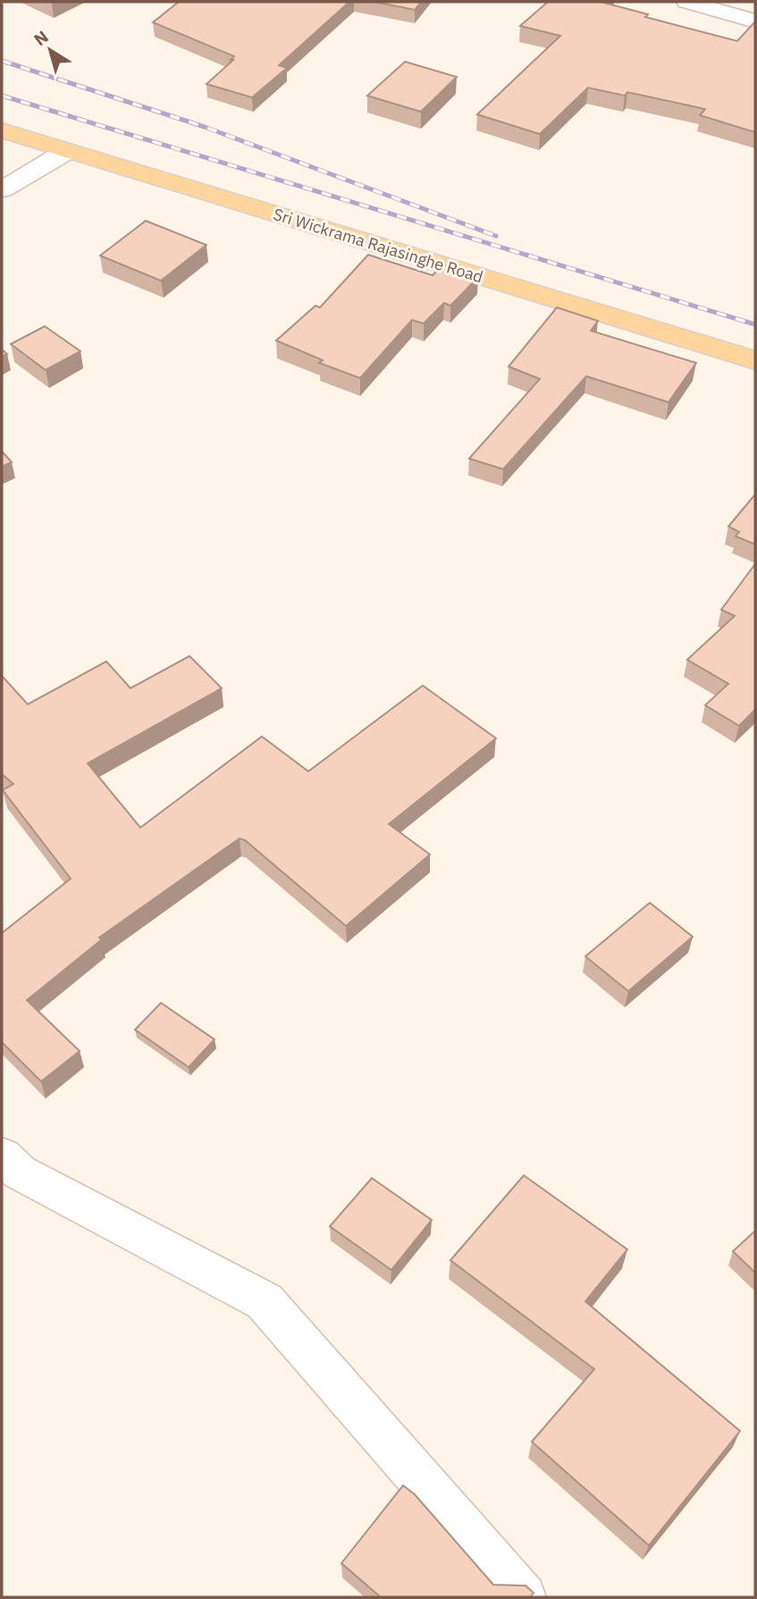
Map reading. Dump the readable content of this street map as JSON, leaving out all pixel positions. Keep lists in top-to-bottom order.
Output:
{
  "streets": {
    "main road": ["Sri Wickrama Rajasinghe Road"]
  },
  "north": "top left"
}
